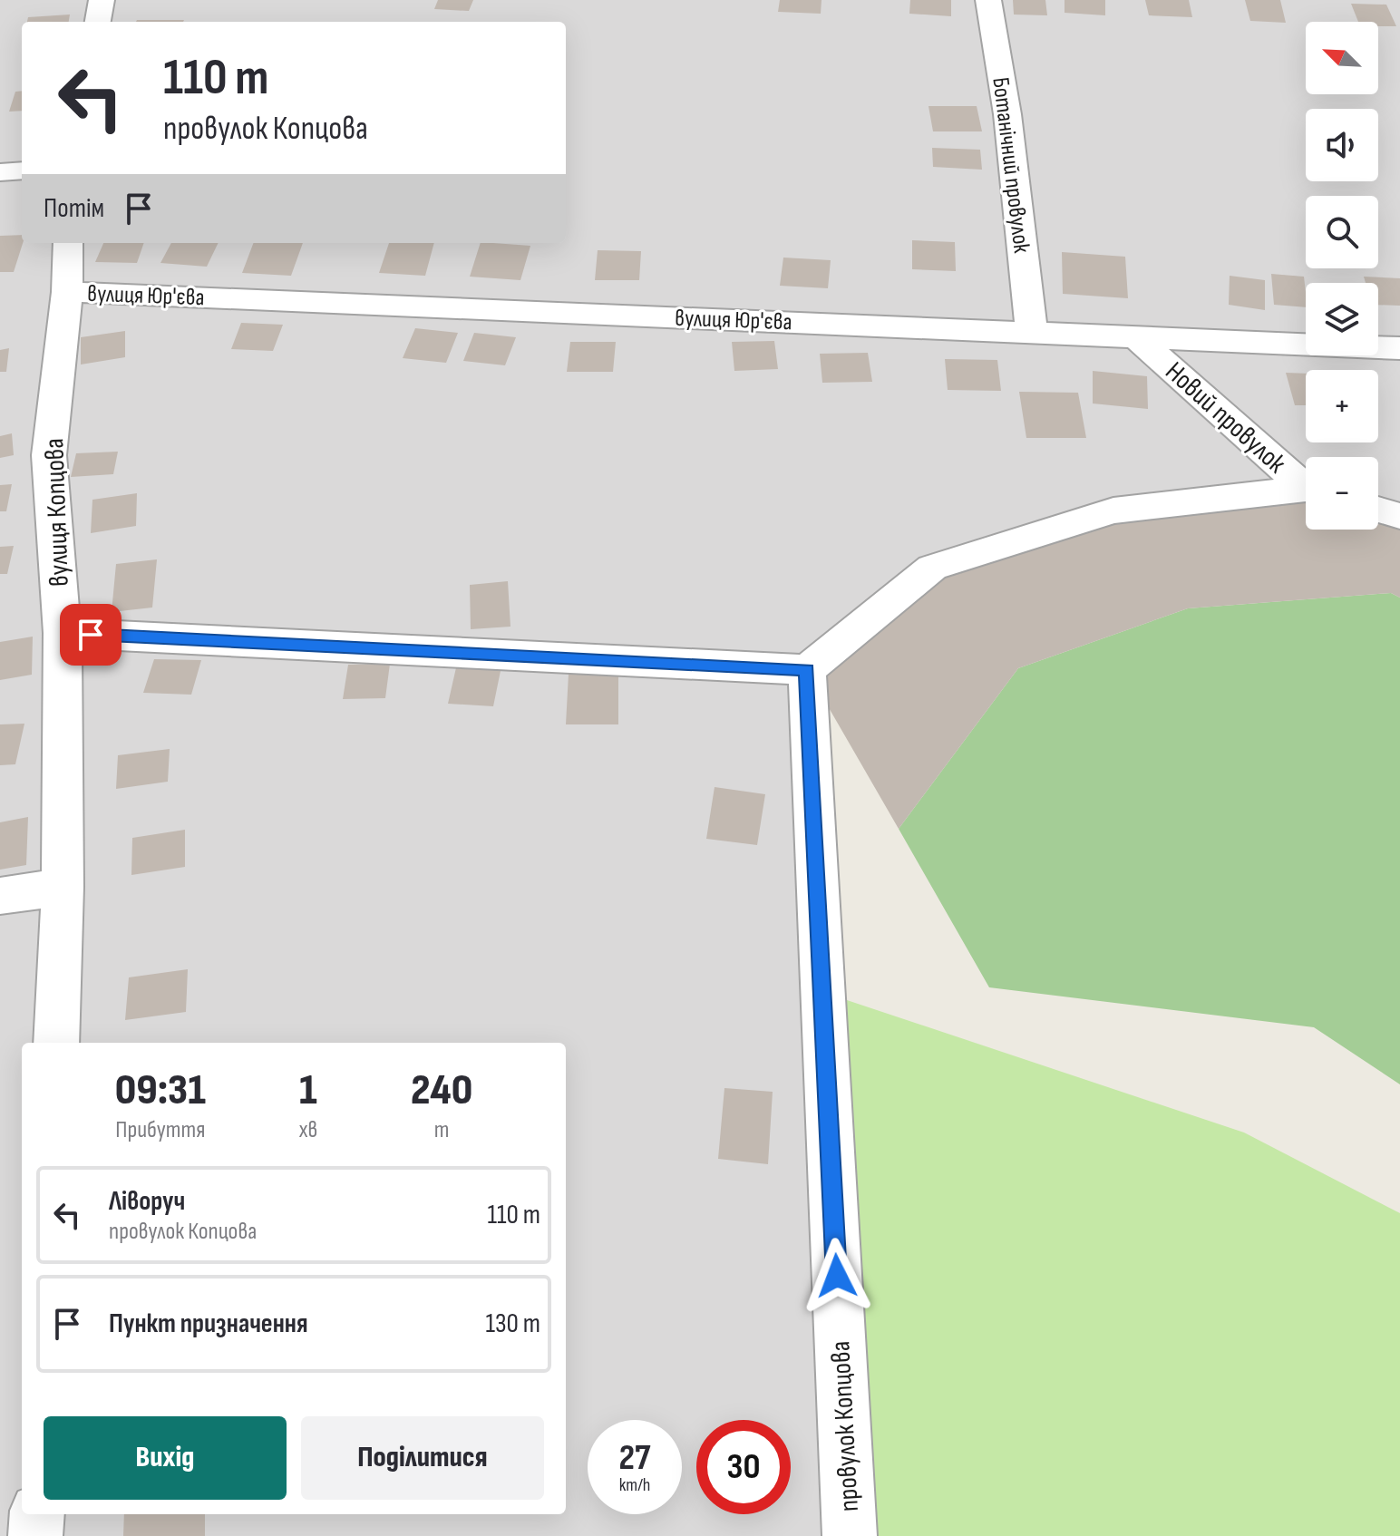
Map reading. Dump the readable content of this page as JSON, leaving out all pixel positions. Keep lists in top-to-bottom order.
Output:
{
  "streets": {
    "street": [
      "Ботанічний провулок",
      "вулиця Юр'єва",
      "Новий провулок",
      "вулиця Копцова",
      "провулок Копцова"
    ]
  },
  "crossings": [
    ["Ботанічний провулок", "вулиця Юр'єва"],
    ["вулиця Юр'єва", "Новий провулок"],
    ["вулиця Юр'єва", "вулиця Копцова"]
  ],
  "north": "top left",
  "page": {
    "map_buttons": ["+", "−"],
    "turn": ["110 m", "провулок Копцова"],
    "then": "Потім",
    "eta": [
      "09:31",
      "Прибуття",
      "1",
      "хв",
      "240",
      "m"
    ],
    "list": [
      {
        "name": "Ліворуч",
        "note": "провулок Копцова",
        "value": "110 m"
      },
      {
        "name": "Пункт призначення",
        "value": "130 m"
      }
    ],
    "buttons": ["Вихід", "Поділитися"],
    "speed": "27 km/h",
    "limit": "30"
  }
}
